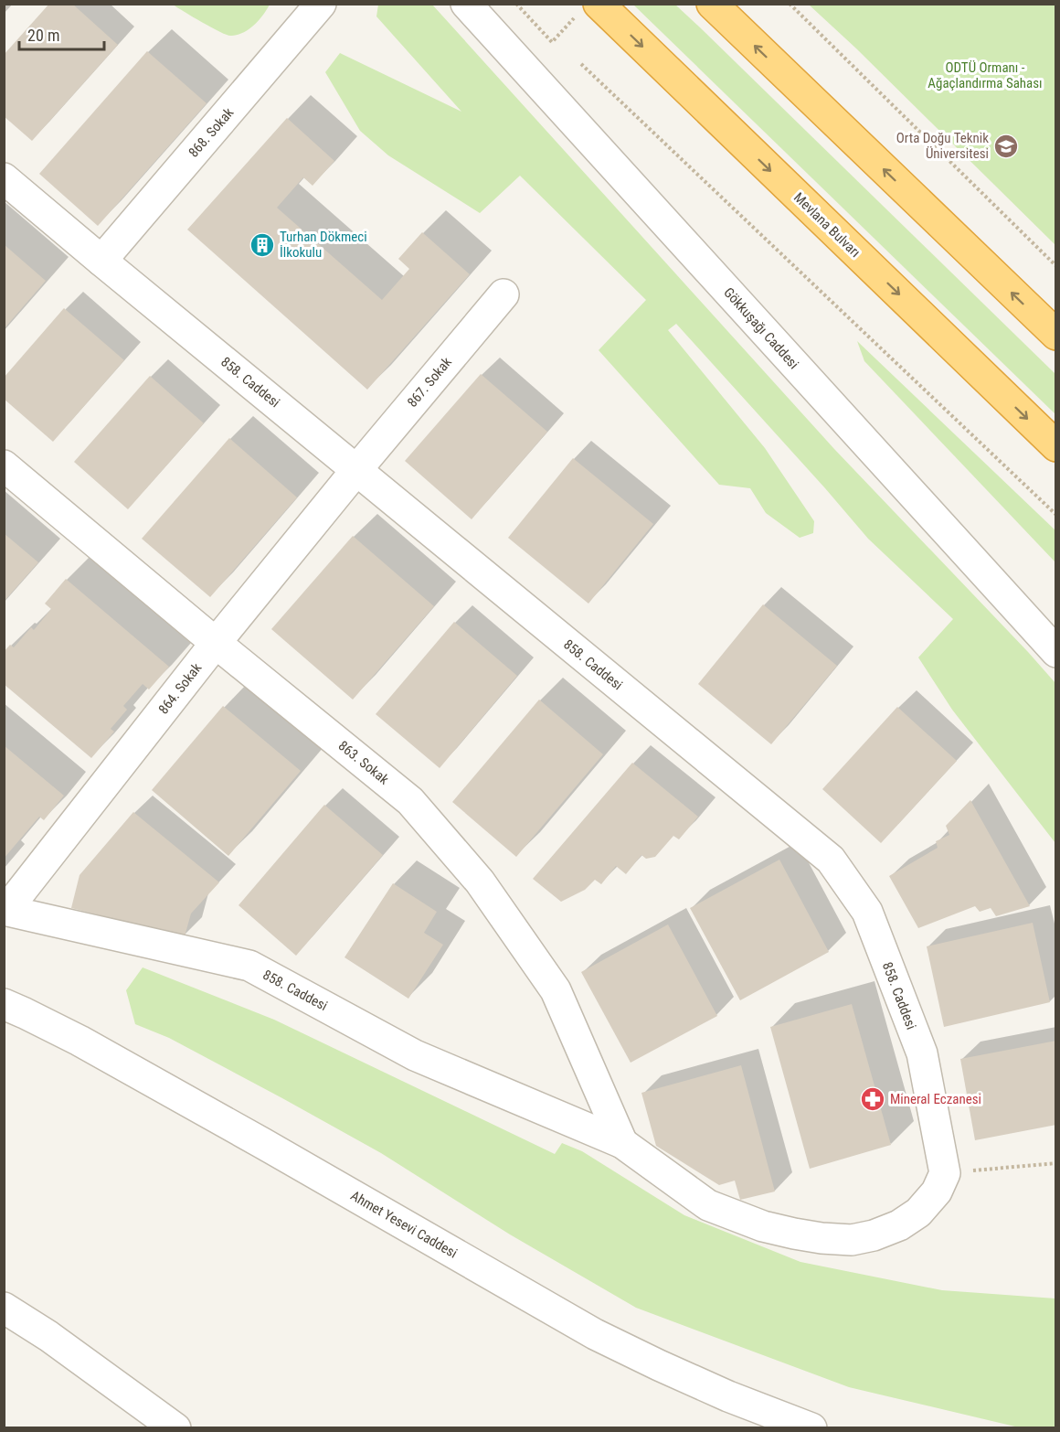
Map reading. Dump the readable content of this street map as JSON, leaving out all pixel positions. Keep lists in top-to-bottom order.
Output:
{
  "streets": {
    "highway": ["Mevlana Bulvarı"],
    "street": [
      "868. Sokak",
      "Gökkuşağı Caddesi",
      "858. Caddesi",
      "867. Sokak",
      "864. Sokak",
      "863. Sokak",
      "Ahmet Yesevi Caddesi"
    ]
  },
  "crossings": [
    ["868. Sokak", "858. Caddesi"],
    ["858. Caddesi", "867. Sokak"],
    ["858. Caddesi", "864. Sokak"],
    ["858. Caddesi", "863. Sokak"],
    ["867. Sokak", "864. Sokak"],
    ["864. Sokak", "863. Sokak"]
  ],
  "parks": ["ODTÜ Ormanı - Ağaçlandırma Sahası"],
  "places": {
    "school or university": ["Orta Doğu Teknik Üniversitesi"],
    "building": ["Turhan Dökmeci İlkokulu"],
    "pharmacy": ["Mineral Eczanesi"]
  },
  "scale_bar": "20 m"
}
